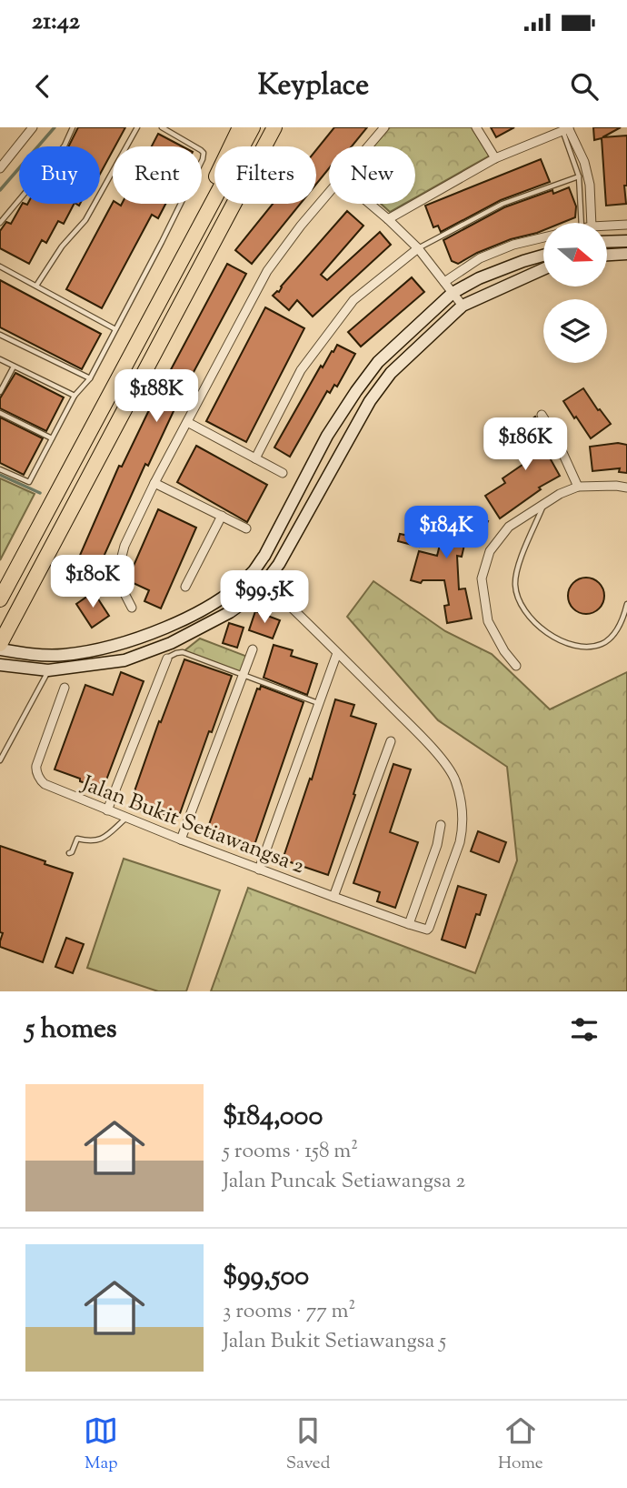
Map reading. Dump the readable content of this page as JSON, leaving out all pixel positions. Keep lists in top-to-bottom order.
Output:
{
  "streets": {
    "street": ["Jalan Bukit Setiawangsa 2"]
  },
  "north": "right",
  "page": {
    "status": "21:42",
    "header": "Keyplace",
    "chip": [
      "Buy",
      "Rent",
      "Filters",
      "New"
    ],
    "price": [
      "$188K",
      "$186K",
      "$184K",
      "$180K",
      "$99.5K"
    ],
    "heading": "5 homes",
    "list": [
      {
        "name": "$184,000",
        "note": "5 rooms · 158 m² · Jalan Puncak Setiawangsa 2"
      },
      {
        "name": "$99,500",
        "note": "3 rooms · 77 m² · Jalan Bukit Setiawangsa 5"
      }
    ],
    "tabs": ["Map", "Saved", "Home"]
  }
}
